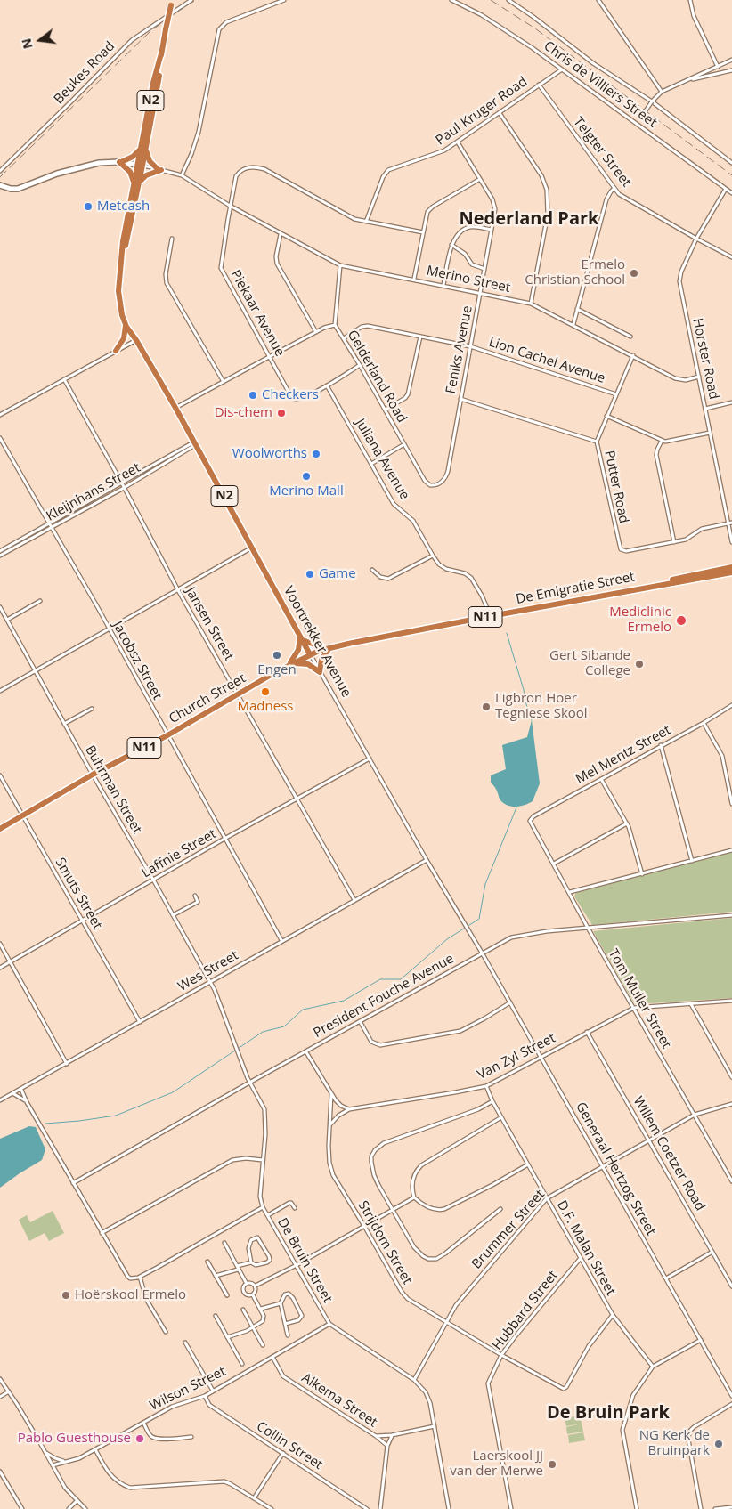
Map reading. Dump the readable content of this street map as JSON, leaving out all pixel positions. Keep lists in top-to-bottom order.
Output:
{
  "streets": {
    "highway": [
      "N2",
      "De Emigratie Street",
      "N11",
      "Voortrekker Avenue",
      "Church Street"
    ],
    "street": [
      "Beukes Road",
      "Chris de Villiers Street",
      "Paul Kruger Road",
      "Telgter Street",
      "Merino Street",
      "Piekaar Avenue",
      "Feniks Avenue",
      "Horster Road",
      "Lion Cachel Avenue",
      "Gelderland Road",
      "Juliana Avenue",
      "Putter Road",
      "Kleijnhans Street",
      "Jansen Street",
      "Jacobsz Street",
      "Mel Mentz Street",
      "Buhrman Street",
      "Laffnie Street",
      "Smuts Street",
      "Wes Street",
      "President Fouche Avenue",
      "Tom Muller Street",
      "Van Zyl Street",
      "Willem Coetzer Road",
      "Generaal Hertzog Street",
      "Brummer Street",
      "Strijdom Street",
      "D.F. Malan Street",
      "De Bruin Street",
      "Hubbard Street",
      "Wilson Street",
      "Alkema Street",
      "Collin Street"
    ]
  },
  "crossings": [
    ["Chris de Villiers Street", "Paul Kruger Road"],
    ["Chris de Villiers Street", "Horster Road"],
    ["N2", "Merino Street"],
    ["N2", "Voortrekker Avenue"],
    ["Paul Kruger Road", "Telgter Street"],
    ["Paul Kruger Road", "Piekaar Avenue"],
    ["Paul Kruger Road", "Feniks Avenue"],
    ["Telgter Street", "Horster Road"],
    ["Merino Street", "Piekaar Avenue"],
    ["Merino Street", "Feniks Avenue"],
    ["Merino Street", "Horster Road"],
    ["Merino Street", "Gelderland Road"],
    ["Merino Street", "Putter Road"],
    ["Piekaar Avenue", "Juliana Avenue"],
    ["Feniks Avenue", "Lion Cachel Avenue"],
    ["Feniks Avenue", "Gelderland Road"],
    ["Lion Cachel Avenue", "Gelderland Road"],
    ["Lion Cachel Avenue", "Putter Road"],
    ["Juliana Avenue", "De Emigratie Street"],
    ["Kleijnhans Street", "Jansen Street"],
    ["Kleijnhans Street", "Voortrekker Avenue"],
    ["Kleijnhans Street", "Jacobsz Street"],
    ["De Emigratie Street", "Voortrekker Avenue"],
    ["De Emigratie Street", "Church Street"],
    ["Jansen Street", "Church Street"],
    ["Jansen Street", "Laffnie Street"],
    ["Jansen Street", "Wes Street"],
    ["Voortrekker Avenue", "Church Street"],
    ["Voortrekker Avenue", "Laffnie Street"],
    ["Voortrekker Avenue", "Wes Street"],
    ["Voortrekker Avenue", "President Fouche Avenue"],
    ["Voortrekker Avenue", "Generaal Hertzog Street"],
    ["Jacobsz Street", "Church Street"],
    ["Jacobsz Street", "Laffnie Street"],
    ["Jacobsz Street", "Wes Street"],
    ["Church Street", "Buhrman Street"],
    ["Church Street", "Smuts Street"],
    ["Mel Mentz Street", "Tom Muller Street"],
    ["Buhrman Street", "Laffnie Street"],
    ["Buhrman Street", "Wes Street"],
    ["Buhrman Street", "De Bruin Street"],
    ["Laffnie Street", "Smuts Street"],
    ["Smuts Street", "Wes Street"],
    ["Wes Street", "De Bruin Street"],
    ["President Fouche Avenue", "Tom Muller Street"],
    ["President Fouche Avenue", "Generaal Hertzog Street"],
    ["President Fouche Avenue", "De Bruin Street"],
    ["Tom Muller Street", "Van Zyl Street"],
    ["Tom Muller Street", "Brummer Street"],
    ["Van Zyl Street", "Willem Coetzer Road"],
    ["Van Zyl Street", "Generaal Hertzog Street"],
    ["Van Zyl Street", "D.F. Malan Street"],
    ["Willem Coetzer Road", "Brummer Street"],
    ["Generaal Hertzog Street", "Brummer Street"],
    ["Brummer Street", "Strijdom Street"],
    ["Brummer Street", "D.F. Malan Street"],
    ["Brummer Street", "De Bruin Street"],
    ["Strijdom Street", "D.F. Malan Street"],
    ["Strijdom Street", "Hubbard Street"],
    ["D.F. Malan Street", "Hubbard Street"],
    ["De Bruin Street", "Wilson Street"],
    ["De Bruin Street", "Alkema Street"],
    ["Wilson Street", "Alkema Street"],
    ["Wilson Street", "Collin Street"]
  ],
  "districts": ["Nederland Park", "De Bruin Park"],
  "places": [
    "Metcash",
    "Ermelo Christian School",
    "Checkers",
    "Dis-chem",
    "Woolworths",
    "Merino Mall",
    "Game",
    "Mediclinic Ermelo",
    "Engen",
    "Gert Sibande College",
    "Madness",
    "Ligbron Hoer Tegniese Skool",
    "Hoërskool Ermelo",
    "Pablo Guesthouse",
    "NG Kerk de Bruinpark",
    "Laerskool JJ van der Merwe"
  ],
  "north": "left"
}
